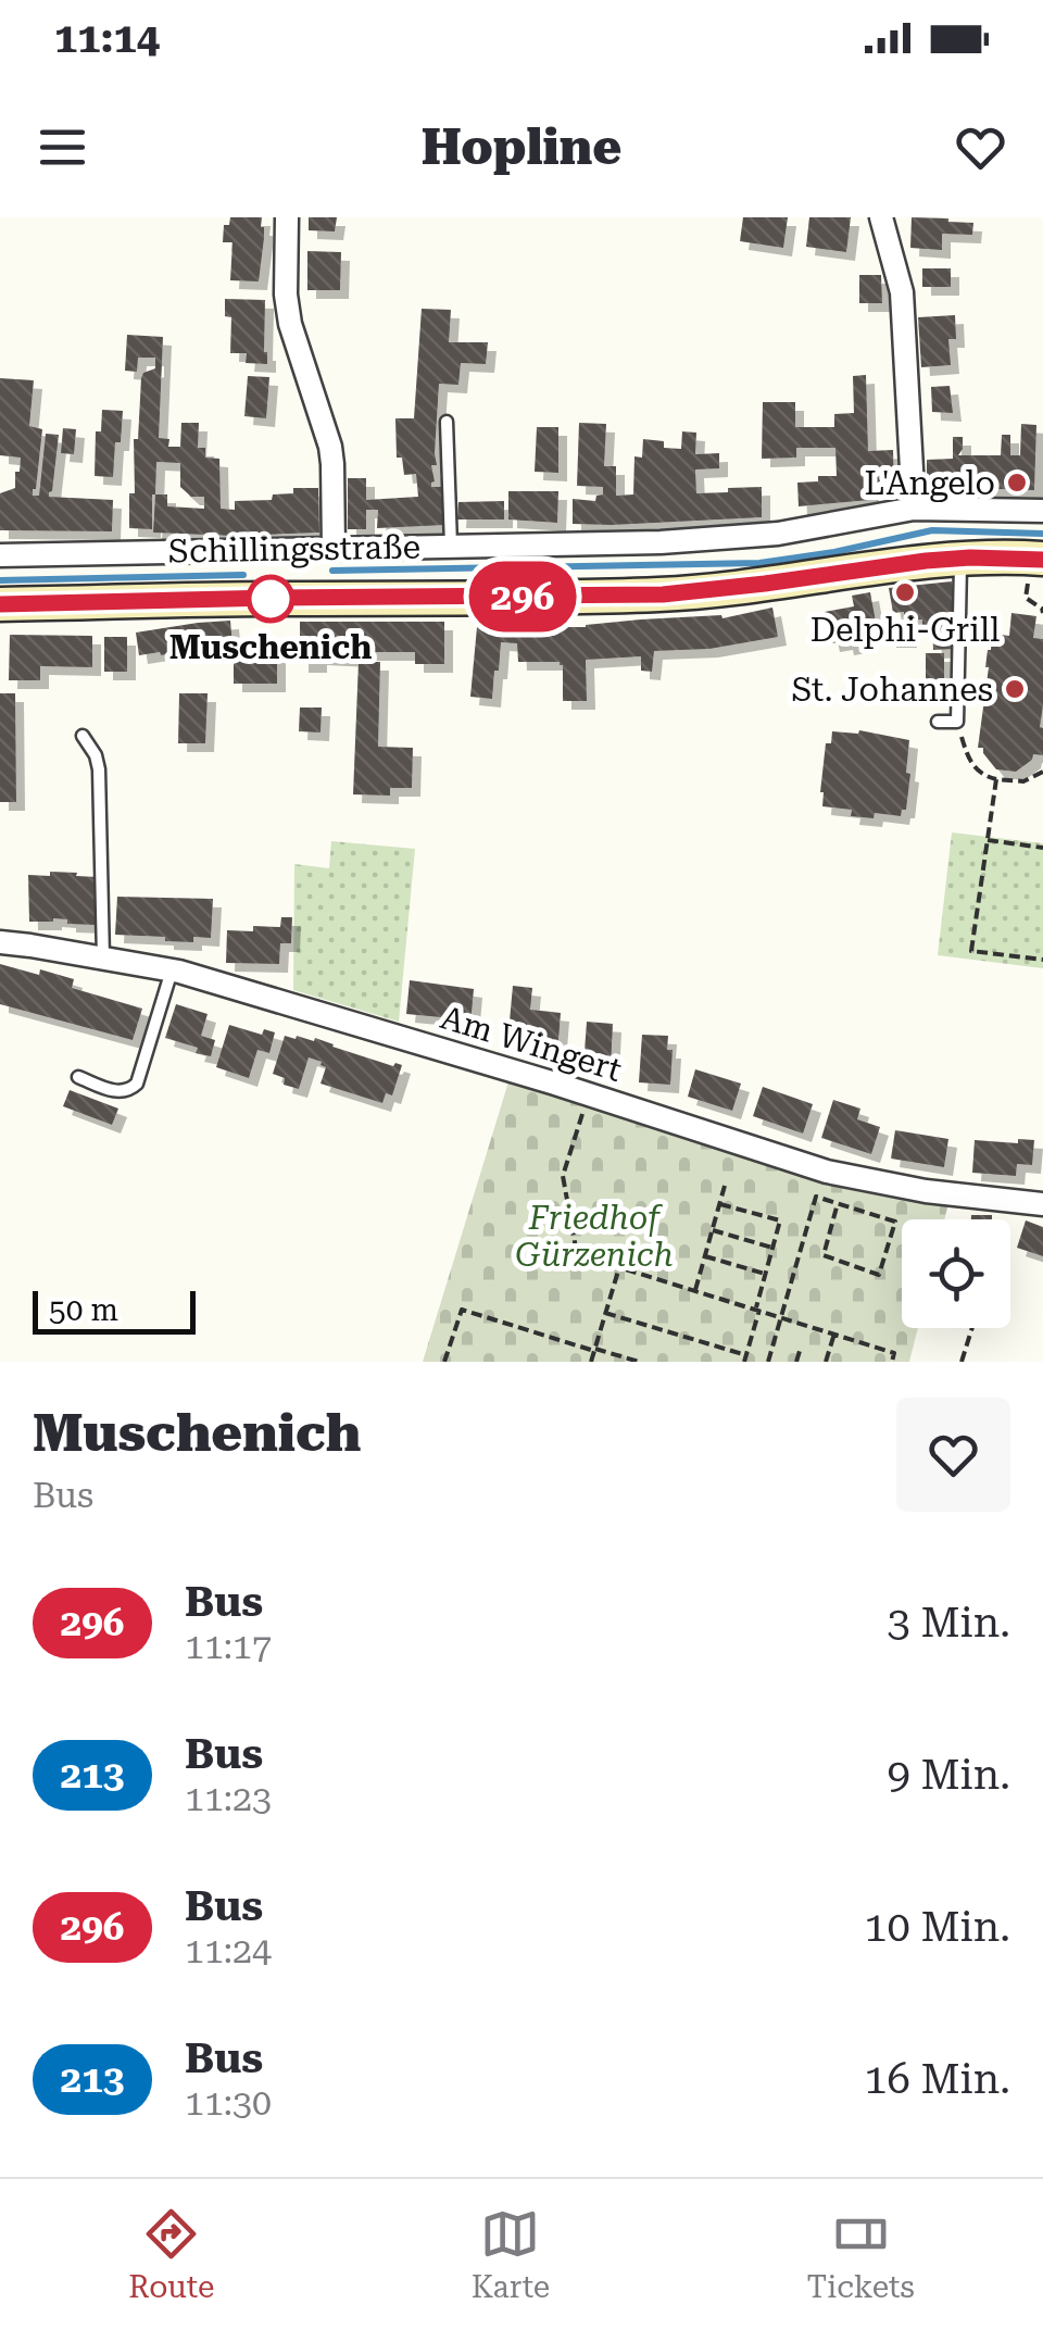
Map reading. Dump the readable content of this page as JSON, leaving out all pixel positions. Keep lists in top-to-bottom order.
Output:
{
  "streets": {
    "main road": ["Schillingsstraße"],
    "street": ["Am Wingert"]
  },
  "parks": ["Friedhof Gürzenich"],
  "places": [
    "L'Angelo",
    "Delphi-Grill",
    "Muschenich",
    "St. Johannes"
  ],
  "lines": ["bus line 296"],
  "scale_bar": "50 m",
  "page": {
    "status": "11:14",
    "header": "Hopline",
    "on_map": "296",
    "scale": "50 m",
    "heading": ["Muschenich", "Bus"],
    "list": [
      {
        "mark": "296",
        "name": "Bus",
        "note": "11:17",
        "value": "3 Min."
      },
      {
        "mark": "213",
        "name": "Bus",
        "note": "11:23",
        "value": "9 Min."
      },
      {
        "mark": "296",
        "name": "Bus",
        "note": "11:24",
        "value": "10 Min."
      },
      {
        "mark": "213",
        "name": "Bus",
        "note": "11:30",
        "value": "16 Min."
      }
    ],
    "tabs": ["Route", "Karte", "Tickets"]
  }
}
